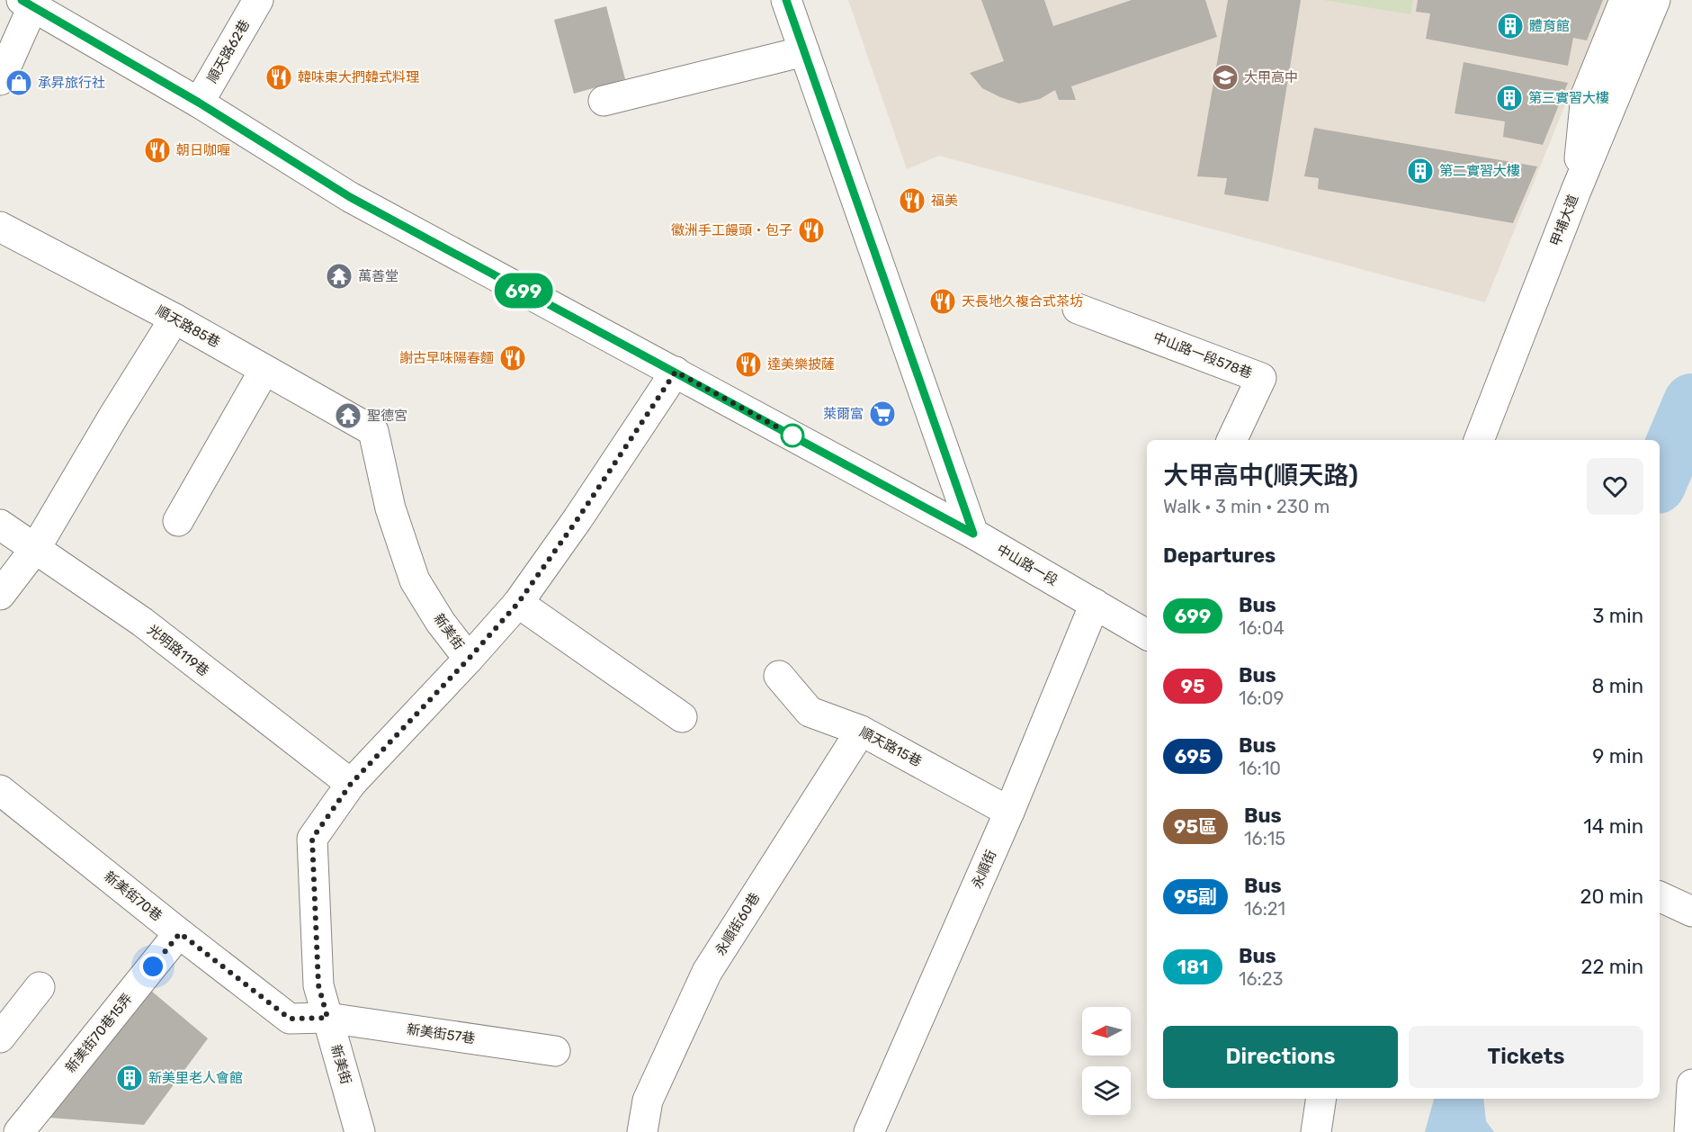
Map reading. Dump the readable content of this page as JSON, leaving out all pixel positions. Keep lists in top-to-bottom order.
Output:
{
  "streets": {
    "street": [
      "順天路62巷",
      "甲埔大道",
      "順天路85巷",
      "中山路一段578巷",
      "中山路一段",
      "新美街",
      "光明路119巷",
      "順天路15巷",
      "永順街",
      "新美街70巷",
      "永順街60巷",
      "新美街70巷15弄",
      "新美街57巷"
    ]
  },
  "crossings": [
    ["順天路62巷", "中山路一段"],
    ["順天路85巷", "新美街"],
    ["中山路一段", "永順街"],
    ["新美街", "光明路119巷"],
    ["新美街", "新美街70巷"],
    ["新美街", "新美街57巷"],
    ["順天路15巷", "永順街"],
    ["順天路15巷", "永順街60巷"],
    ["新美街70巷", "新美街70巷15弄"],
    ["新美街70巷", "新美街57巷"]
  ],
  "places": {
    "building": [
      "體育館",
      "第三實習大樓",
      "第二實習大樓",
      "新美里老人會館"
    ],
    "restaurant": [
      "韓味東大捫韓式料理",
      "朝日咖喱",
      "福美",
      "徽洲手工饅頭‧包子",
      "天長地久複合式茶坊",
      "謝古早味陽春麵",
      "達美樂披薩"
    ],
    "school or university": ["大甲高中"],
    "shop": ["承昇旅行社"],
    "temple": ["萬善堂", "聖德宮"],
    "supermarket": ["萊爾富"]
  },
  "lines": ["bus line 699"],
  "north": "left",
  "page": {
    "on_map": "699",
    "heading": [
      ["大甲高中(順天路)", "Walk · 3 min · 230 m"],
      "Departures"
    ],
    "list": [
      {
        "mark": "699",
        "name": "Bus",
        "note": "16:04",
        "value": "3 min"
      },
      {
        "mark": "95",
        "name": "Bus",
        "note": "16:09",
        "value": "8 min"
      },
      {
        "mark": "695",
        "name": "Bus",
        "note": "16:10",
        "value": "9 min"
      },
      {
        "mark": "95區",
        "name": "Bus",
        "note": "16:15",
        "value": "14 min"
      },
      {
        "mark": "95副",
        "name": "Bus",
        "note": "16:21",
        "value": "20 min"
      },
      {
        "mark": "181",
        "name": "Bus",
        "note": "16:23",
        "value": "22 min"
      }
    ],
    "buttons": ["Directions", "Tickets"]
  }
}
